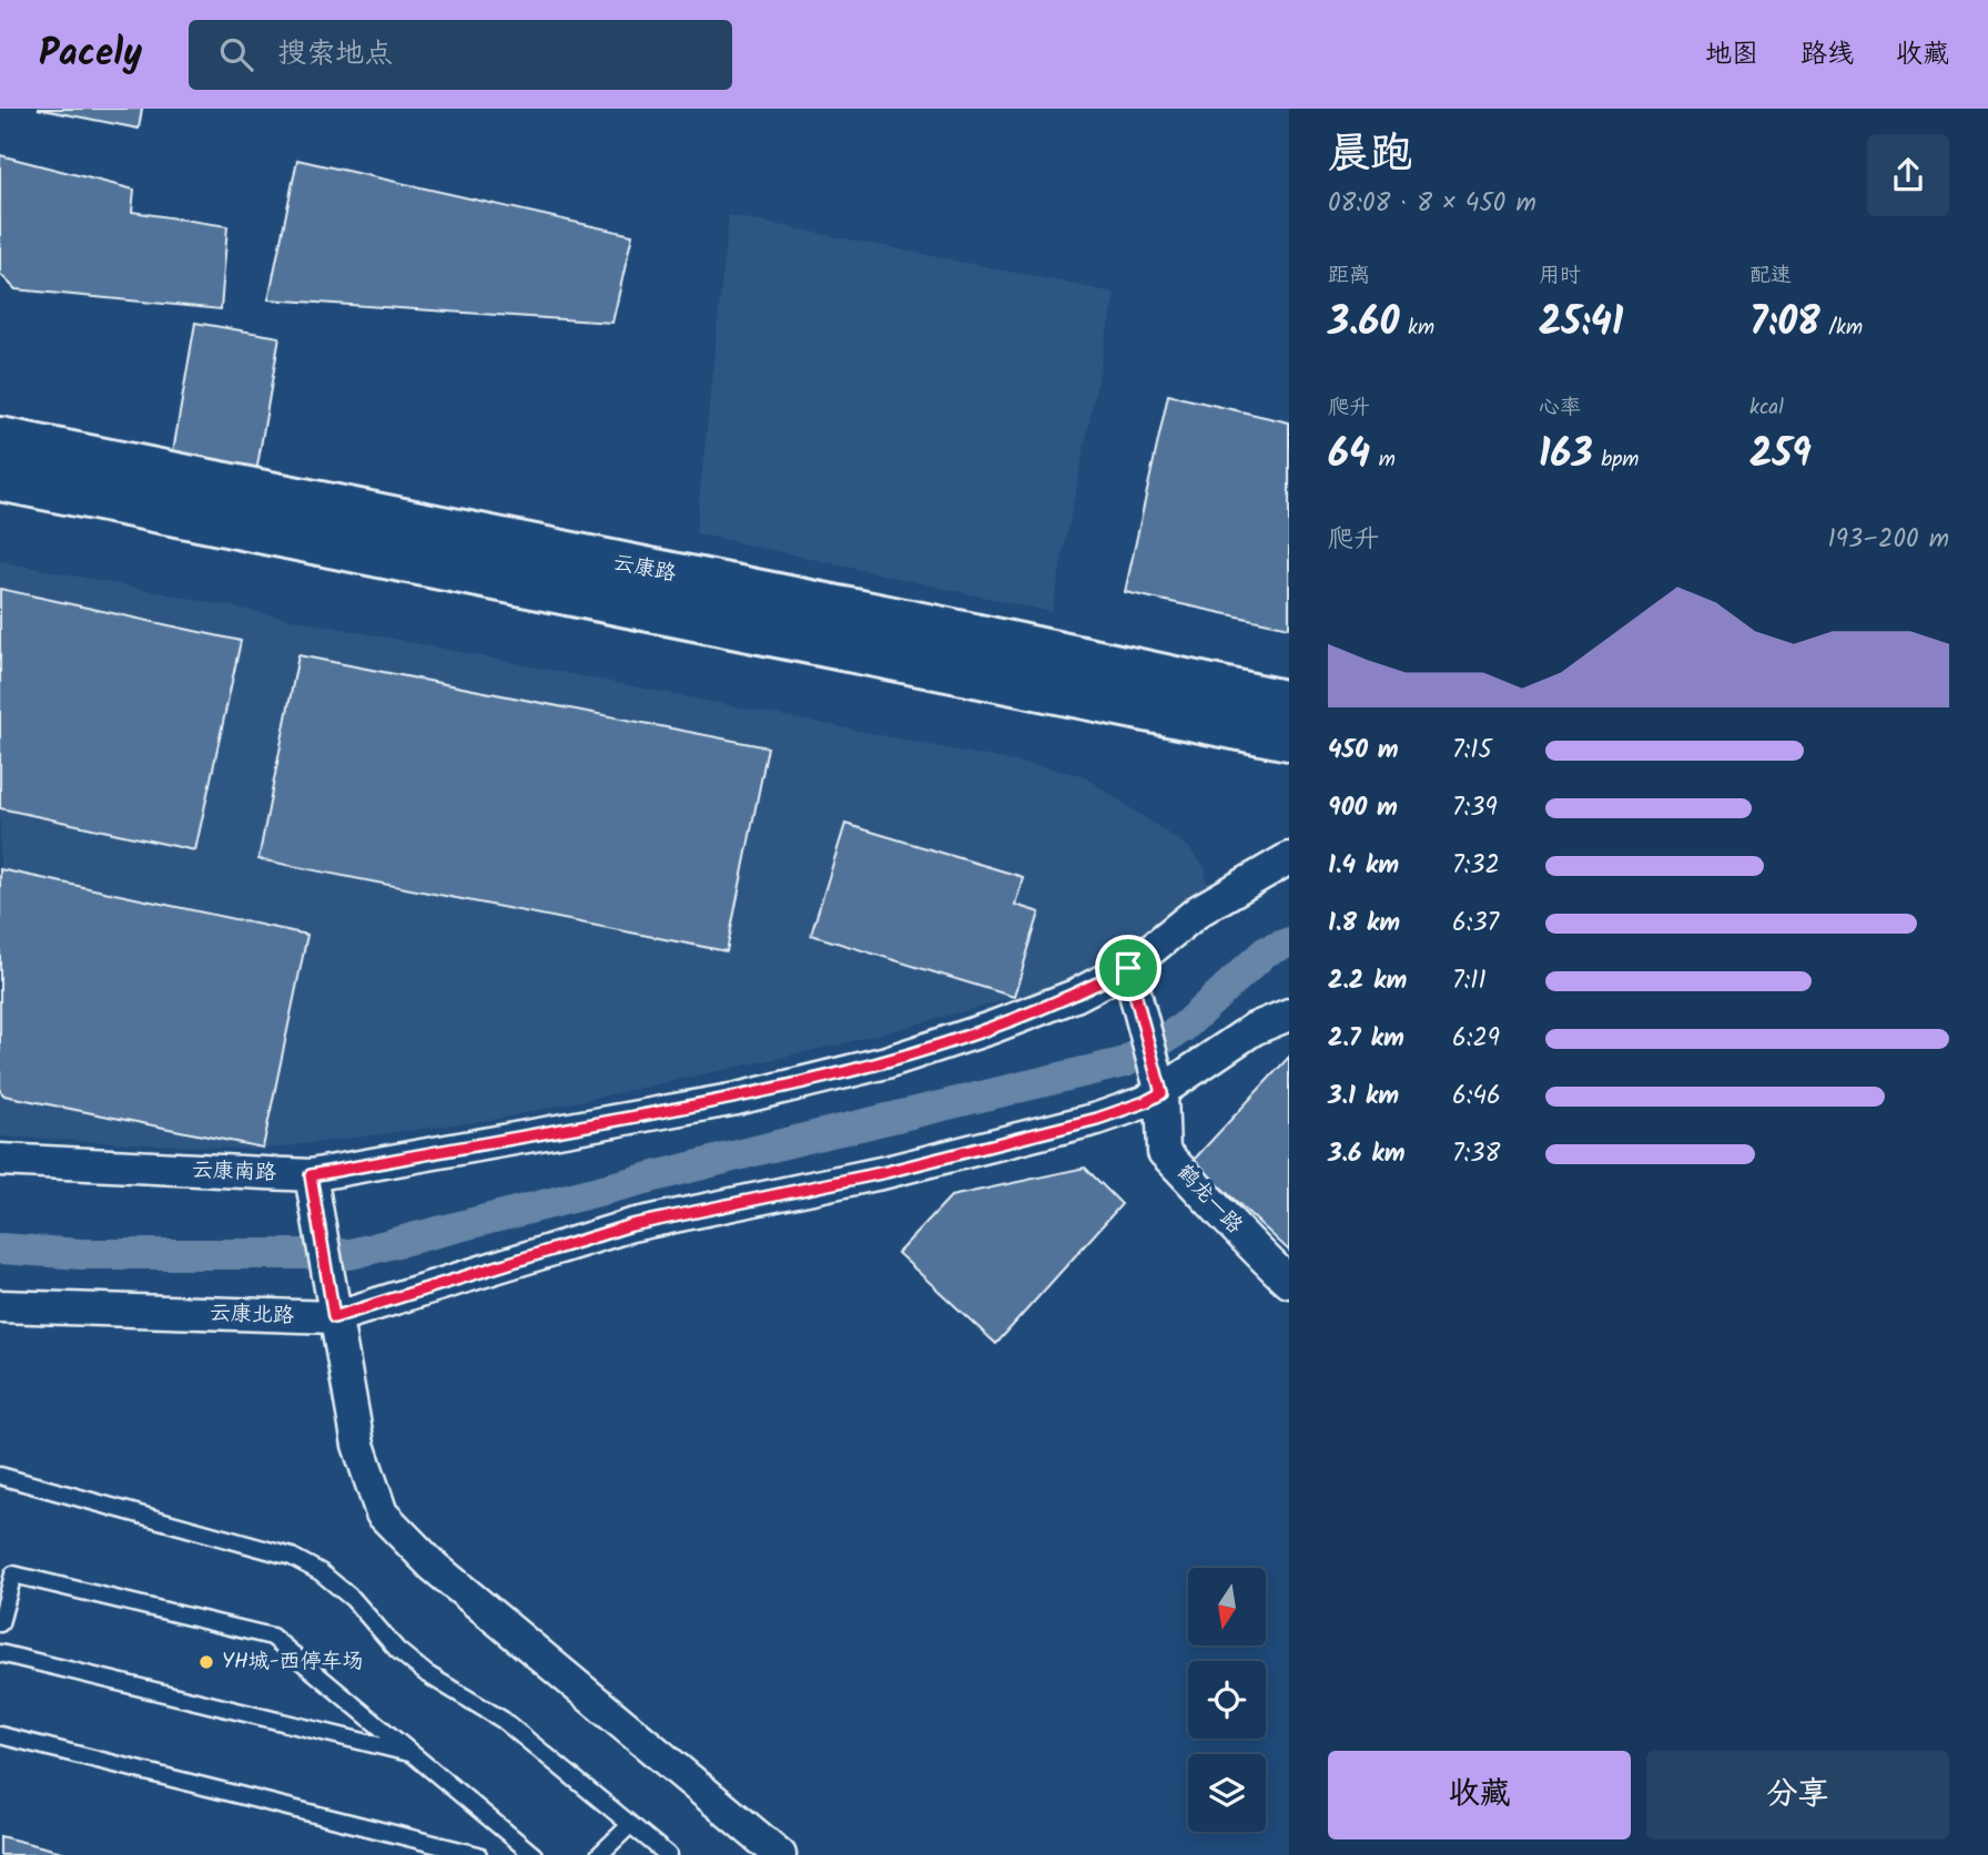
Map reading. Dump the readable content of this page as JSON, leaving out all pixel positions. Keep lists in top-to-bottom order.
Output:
{
  "streets": {
    "street": [
      "云康路",
      "云康南路",
      "鹤龙一路",
      "云康北路"
    ]
  },
  "crossings": [
    ["云康南路", "鹤龙一路"],
    ["鹤龙一路", "云康北路"]
  ],
  "places": ["YH城-西停车场"],
  "north": "bottom",
  "page": {
    "header": "Pacely",
    "search": "搜索地点",
    "nav": ["地图", "路线", "收藏"],
    "heading": ["晨跑", "08:08 · 8 × 450 m"],
    "stats": [
      ["距离", "3.60 km"],
      ["用时", "25:41"],
      ["配速", "7:08 /km"],
      ["爬升", "64 m"],
      ["心率", "163 bpm"],
      ["kcal", "259"]
    ],
    "chart": ["爬升", "193–200 m"],
    "list": [
      {
        "name": "450 m",
        "note": "7:15"
      },
      {
        "name": "900 m",
        "note": "7:39"
      },
      {
        "name": "1.4 km",
        "note": "7:32"
      },
      {
        "name": "1.8 km",
        "note": "6:37"
      },
      {
        "name": "2.2 km",
        "note": "7:11"
      },
      {
        "name": "2.7 km",
        "note": "6:29"
      },
      {
        "name": "3.1 km",
        "note": "6:46"
      },
      {
        "name": "3.6 km",
        "note": "7:38"
      }
    ],
    "buttons": ["收藏", "分享"]
  }
}
